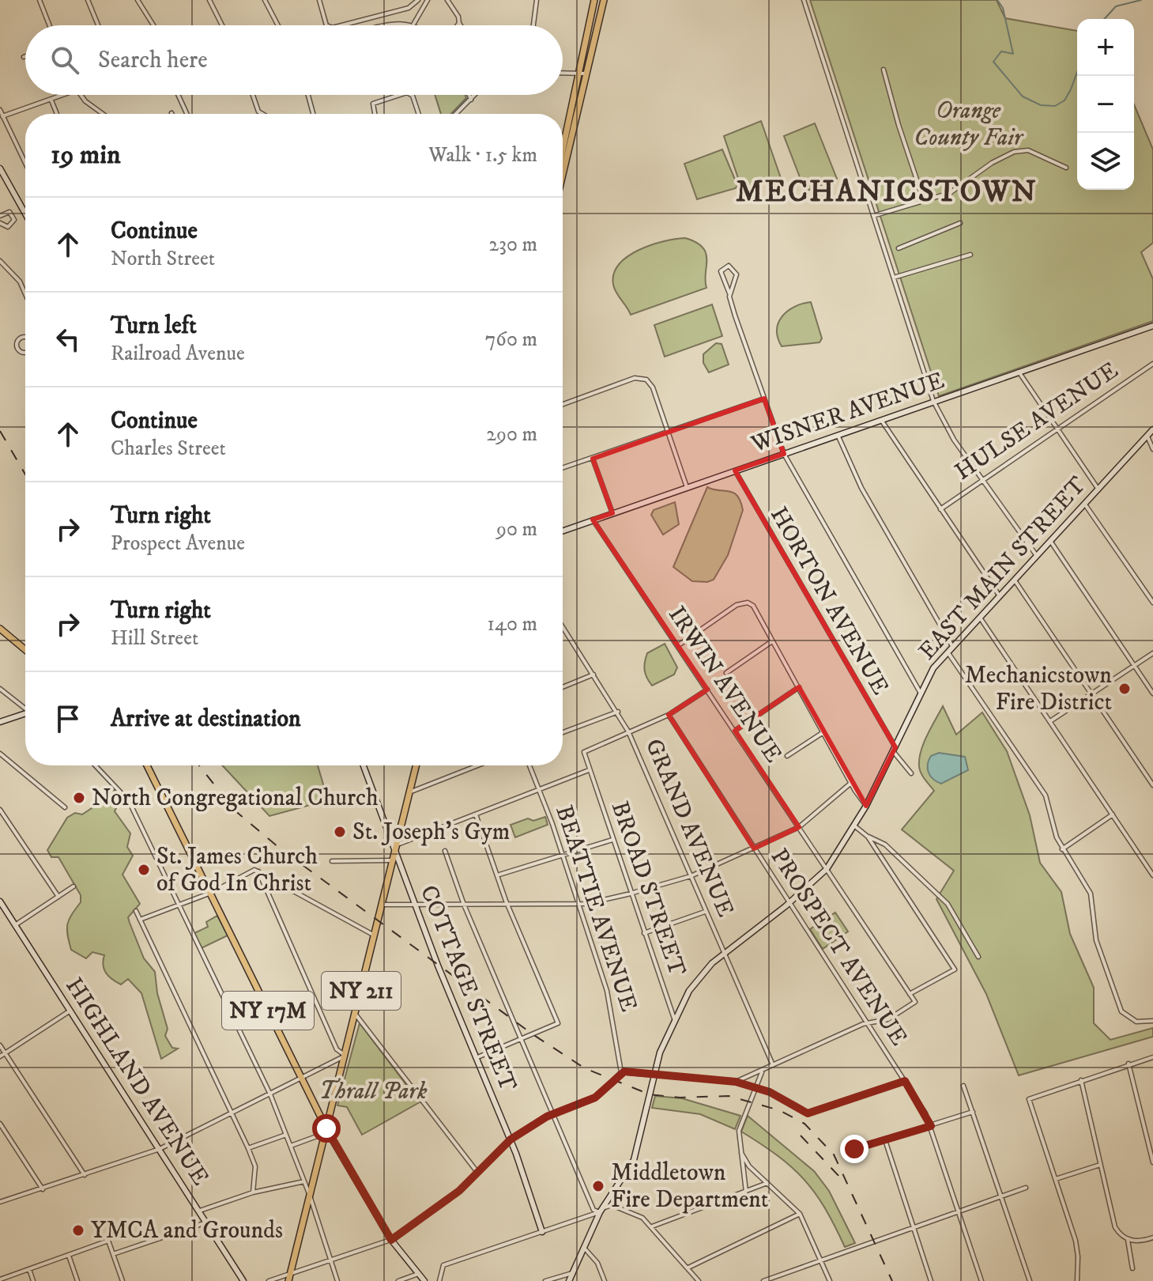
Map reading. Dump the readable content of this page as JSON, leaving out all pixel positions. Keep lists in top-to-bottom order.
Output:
{
  "streets": {
    "main road": ["NY 211", "NY 17M"],
    "street": [
      "WISNER AVENUE",
      "HULSE AVENUE",
      "EAST MAIN STREET",
      "HORTON AVENUE",
      "IRWIN AVENUE",
      "GRAND AVENUE",
      "BROAD STREET",
      "BEATTIE AVENUE",
      "PROSPECT AVENUE",
      "COTTAGE STREET",
      "HIGHLAND AVENUE"
    ]
  },
  "crossings": [
    ["WISNER AVENUE", "HORTON AVENUE"],
    ["WISNER AVENUE", "IRWIN AVENUE"],
    ["EAST MAIN STREET", "HORTON AVENUE"],
    ["EAST MAIN STREET", "IRWIN AVENUE"],
    ["EAST MAIN STREET", "GRAND AVENUE"],
    ["EAST MAIN STREET", "BROAD STREET"],
    ["EAST MAIN STREET", "PROSPECT AVENUE"],
    ["COTTAGE STREET", "NY 211"],
    ["NY 211", "NY 17M"]
  ],
  "districts": ["MECHANICSTOWN"],
  "parks": ["Orange County Fair", "Thrall Park"],
  "places": [
    "Mechanicstown Fire District",
    "North Congregational Church",
    "St. Joseph's Gym",
    "St. James Church of God In Christ",
    "Middletown Fire Department",
    "YMCA and Grounds"
  ],
  "page": {
    "map_buttons": ["+", "−"],
    "search": "Search here",
    "heading": ["19 min", "Walk · 1.5 km"],
    "list": [
      ["Continue", "North Street", "230 m"],
      ["Turn left", "Railroad Avenue", "760 m"],
      ["Continue", "Charles Street", "290 m"],
      ["Turn right", "Prospect Avenue", "90 m"],
      ["Turn right", "Hill Street", "140 m"],
      "Arrive at destination"
    ]
  }
}
